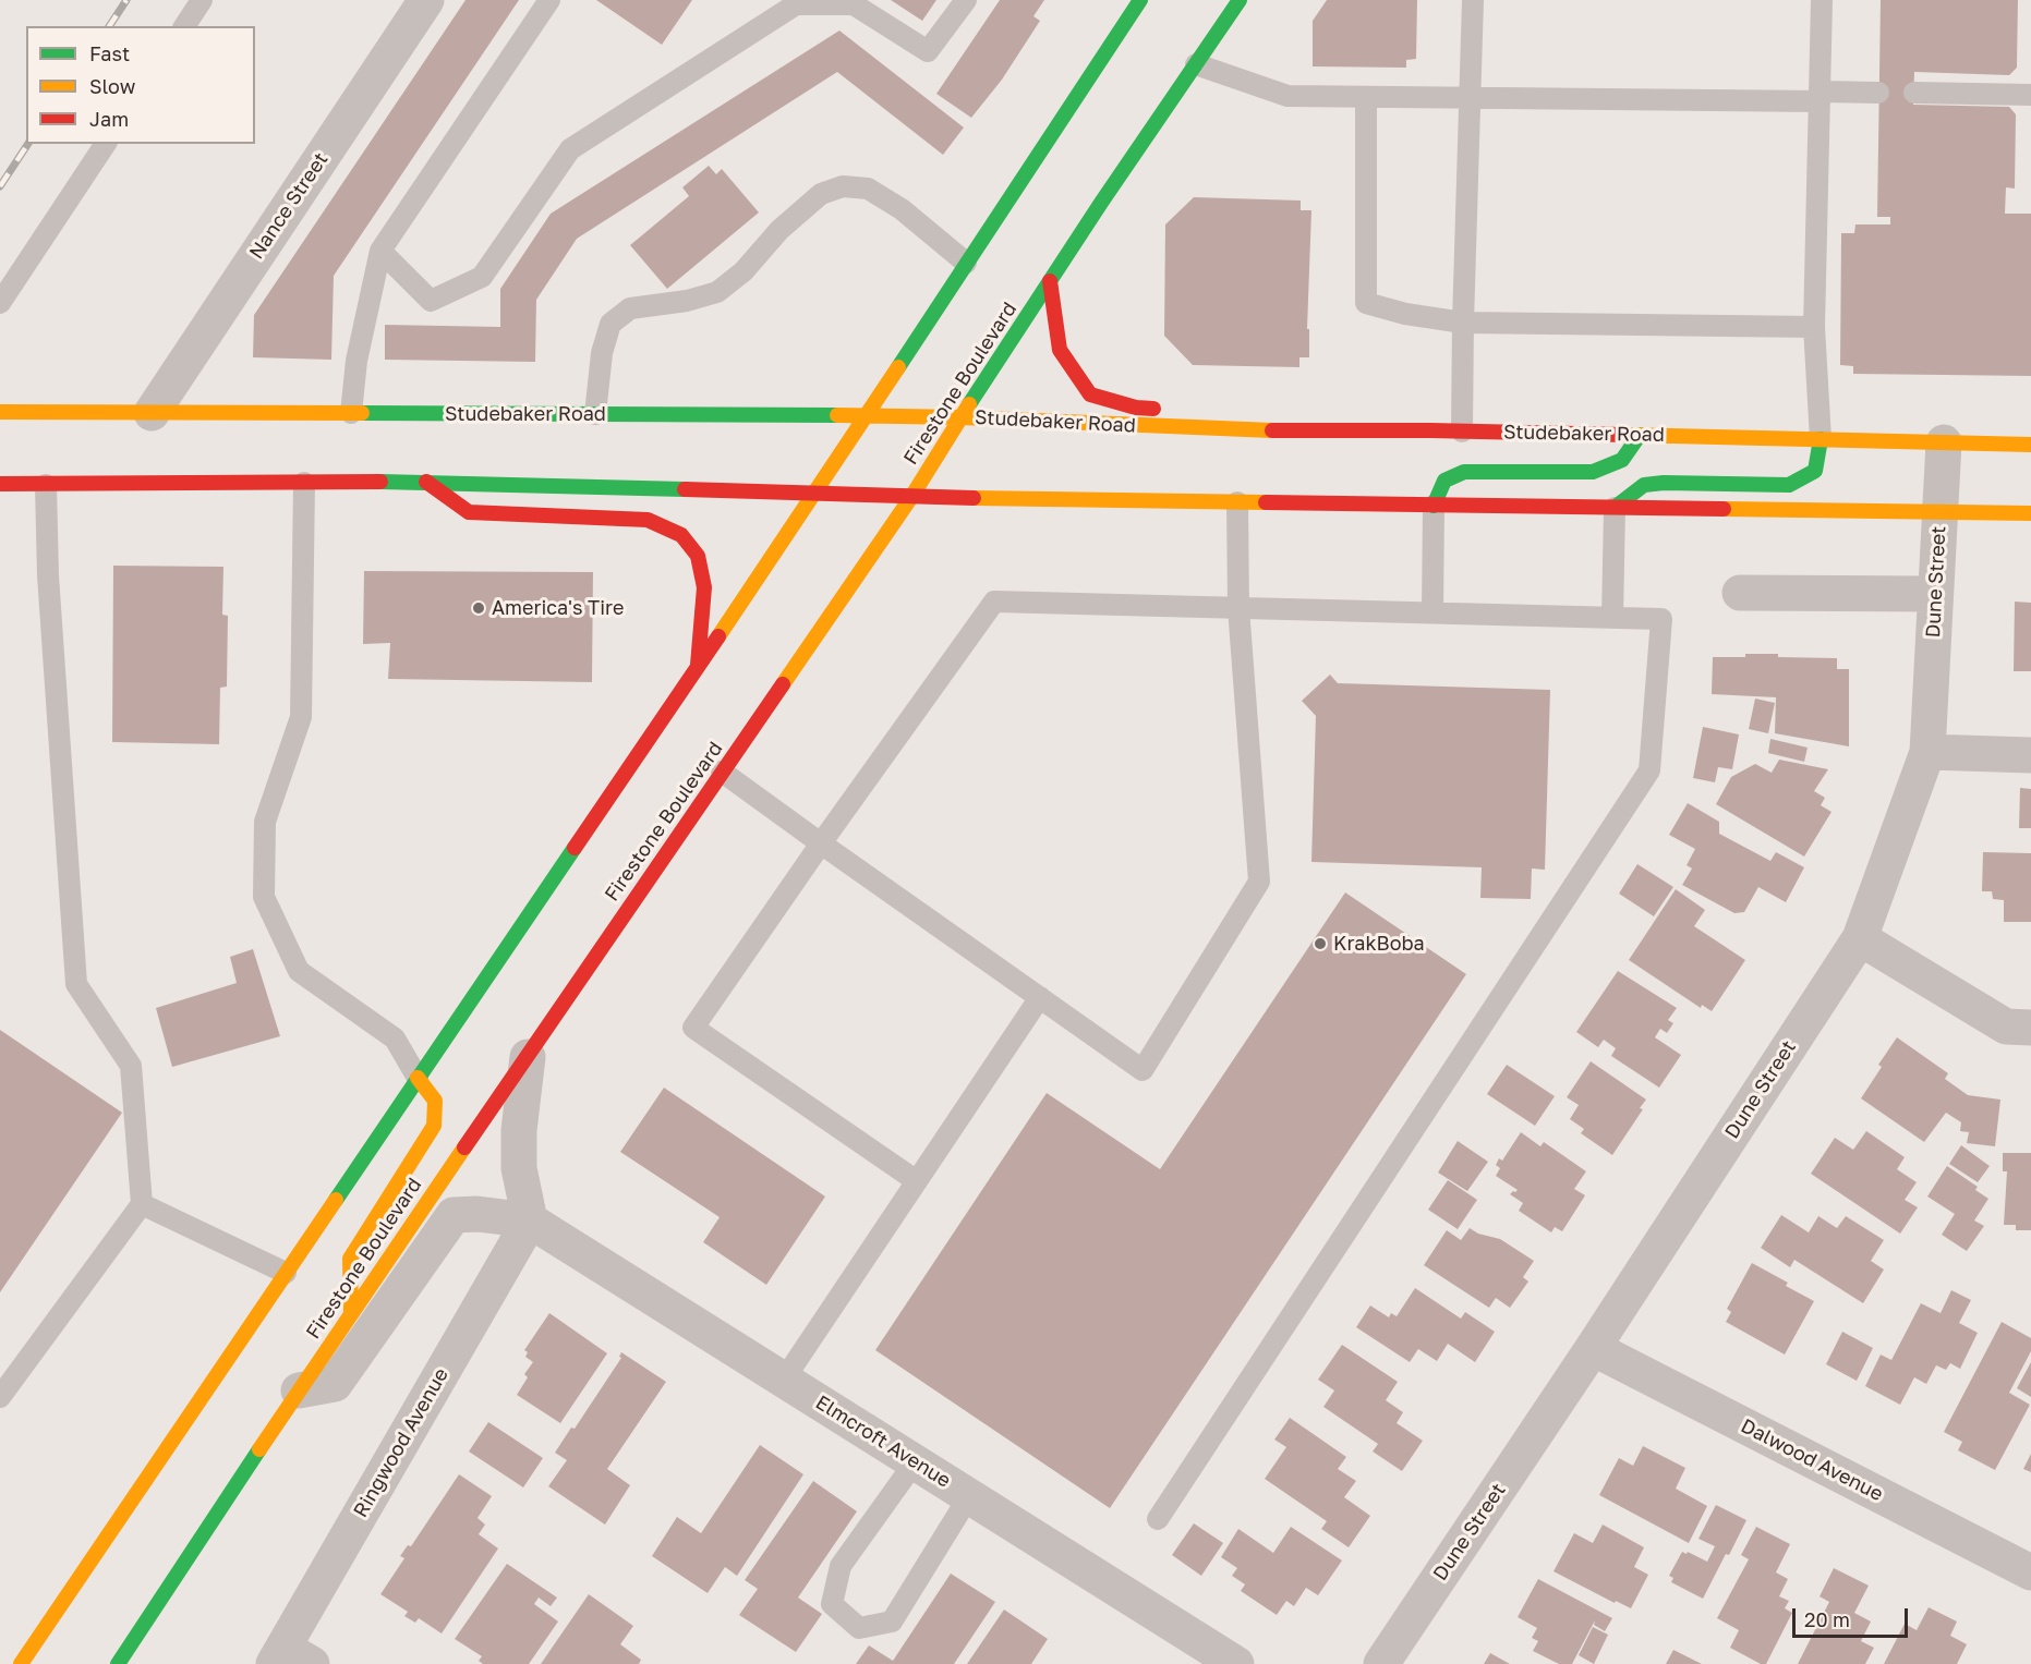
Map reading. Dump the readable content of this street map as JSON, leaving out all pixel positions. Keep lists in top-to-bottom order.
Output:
{
  "streets": {
    "main road": ["Firestone Boulevard", "Studebaker Road"],
    "street": [
      "Nance Street",
      "Dune Street",
      "Elmcroft Avenue",
      "Ringwood Avenue",
      "Dalwood Avenue"
    ]
  },
  "crossings": [
    ["Nance Street", "Studebaker Road"],
    ["Firestone Boulevard", "Studebaker Road"],
    ["Firestone Boulevard", "Elmcroft Avenue"],
    ["Studebaker Road", "Dune Street"],
    ["Dune Street", "Dalwood Avenue"],
    ["Elmcroft Avenue", "Ringwood Avenue"]
  ],
  "places": ["America's Tire", "KrakBoba"],
  "legend": ["Fast", "Slow", "Jam"],
  "scale_bar": "20 m"
}
